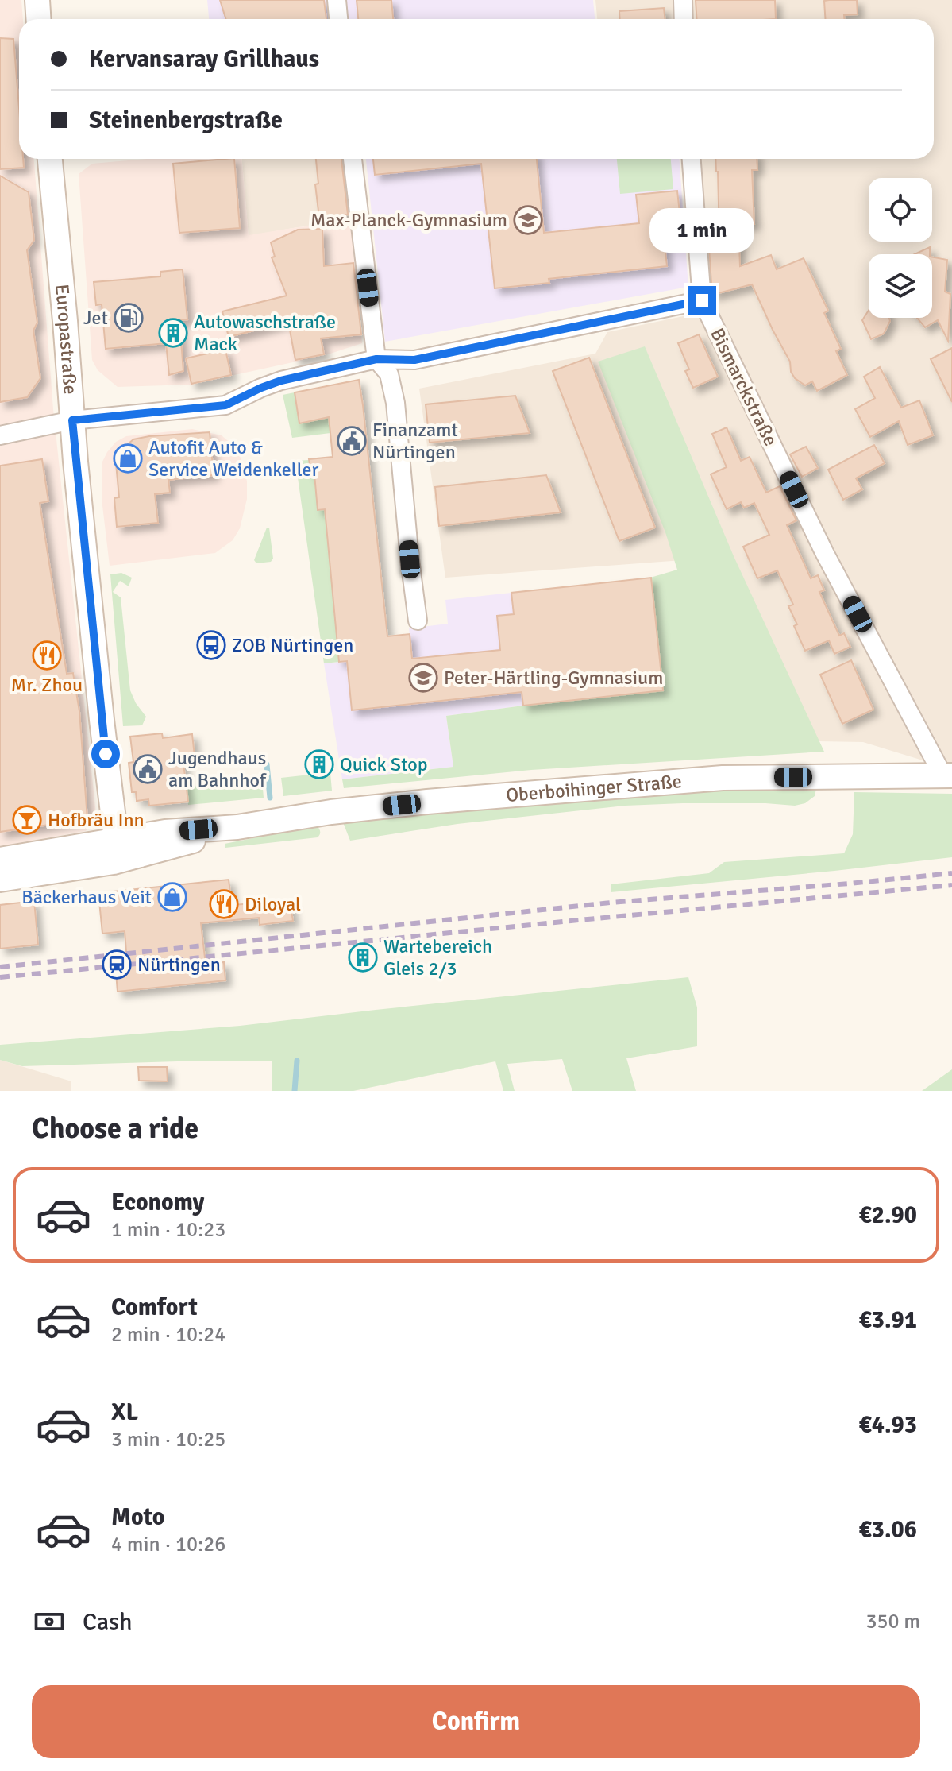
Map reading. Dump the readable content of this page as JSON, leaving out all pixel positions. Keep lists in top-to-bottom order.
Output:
{
  "streets": {
    "main road": ["Europastraße", "Oberboihinger Straße"],
    "street": ["Bismarckstraße"]
  },
  "crossings": [
    ["Europastraße", "Oberboihinger Straße"],
    ["Bismarckstraße", "Oberboihinger Straße"]
  ],
  "places": {
    "school or university": ["Max-Planck-Gymnasium", "Peter-Härtling-Gymnasium"],
    "fuel station": ["Jet"],
    "building": ["Autowaschstraße Mack", "Quick Stop", "Wartebereich Gleis 2/3"],
    "public building": ["Finanzamt Nürtingen", "Jugendhaus am Bahnhof"],
    "shop": ["Autofit Auto & Service Weidenkeller", "Bäckerhaus Veit"],
    "bus stop": ["ZOB Nürtingen"],
    "restaurant": ["Mr. Zhou", "Diloyal"],
    "bar": ["Hofbräu Inn"],
    "station": ["Nürtingen"]
  },
  "page": {
    "banner": ["Kervansaray Grillhaus", "Steinenbergstraße"],
    "bubble": "1 min",
    "heading": "Choose a ride",
    "list": [
      {
        "name": "Economy",
        "note": "1 min · 10:23",
        "value": "€2.90"
      },
      {
        "name": "Comfort",
        "note": "2 min · 10:24",
        "value": "€3.91"
      },
      {
        "name": "XL",
        "note": "3 min · 10:25",
        "value": "€4.93"
      },
      {
        "name": "Moto",
        "note": "4 min · 10:26",
        "value": "€3.06"
      }
    ],
    "pay": ["Cash", "350 m"],
    "buttons": "Confirm"
  }
}
